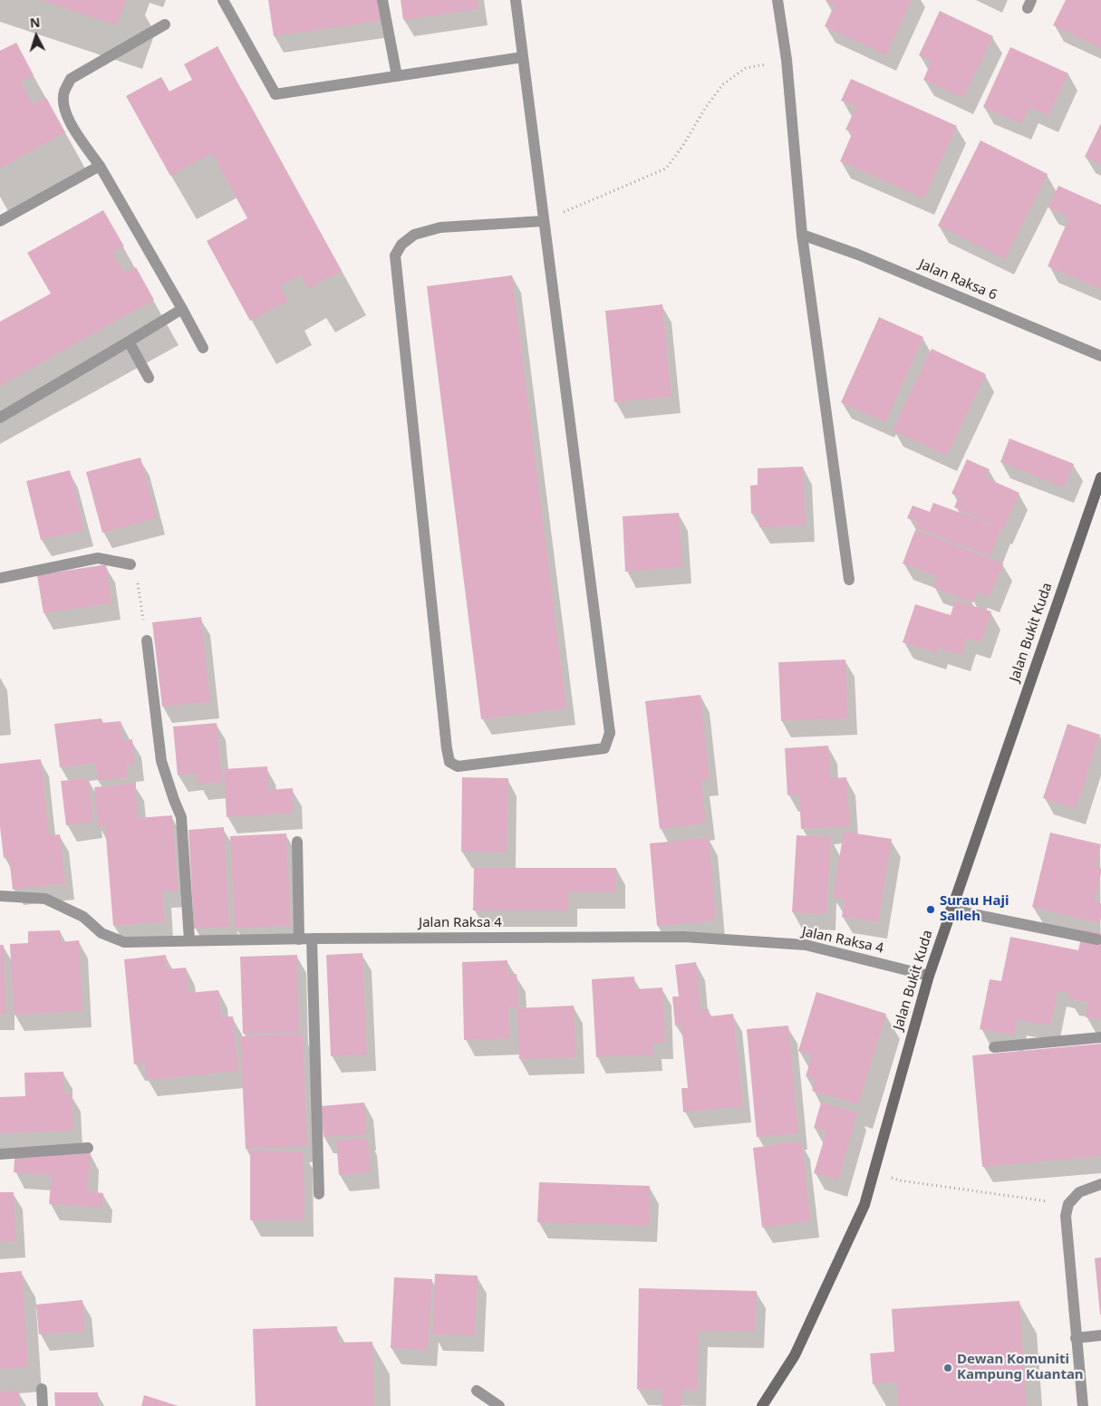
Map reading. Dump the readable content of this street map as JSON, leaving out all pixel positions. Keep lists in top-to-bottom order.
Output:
{
  "streets": {
    "street": ["Jalan Raksa 6", "Jalan Bukit Kuda", "Jalan Raksa 4"]
  },
  "crossings": [
    ["Jalan Bukit Kuda", "Jalan Raksa 4"]
  ],
  "places": ["Surau Haji Salleh", "Dewan Komuniti Kampung Kuantan"],
  "north": "top"
}
